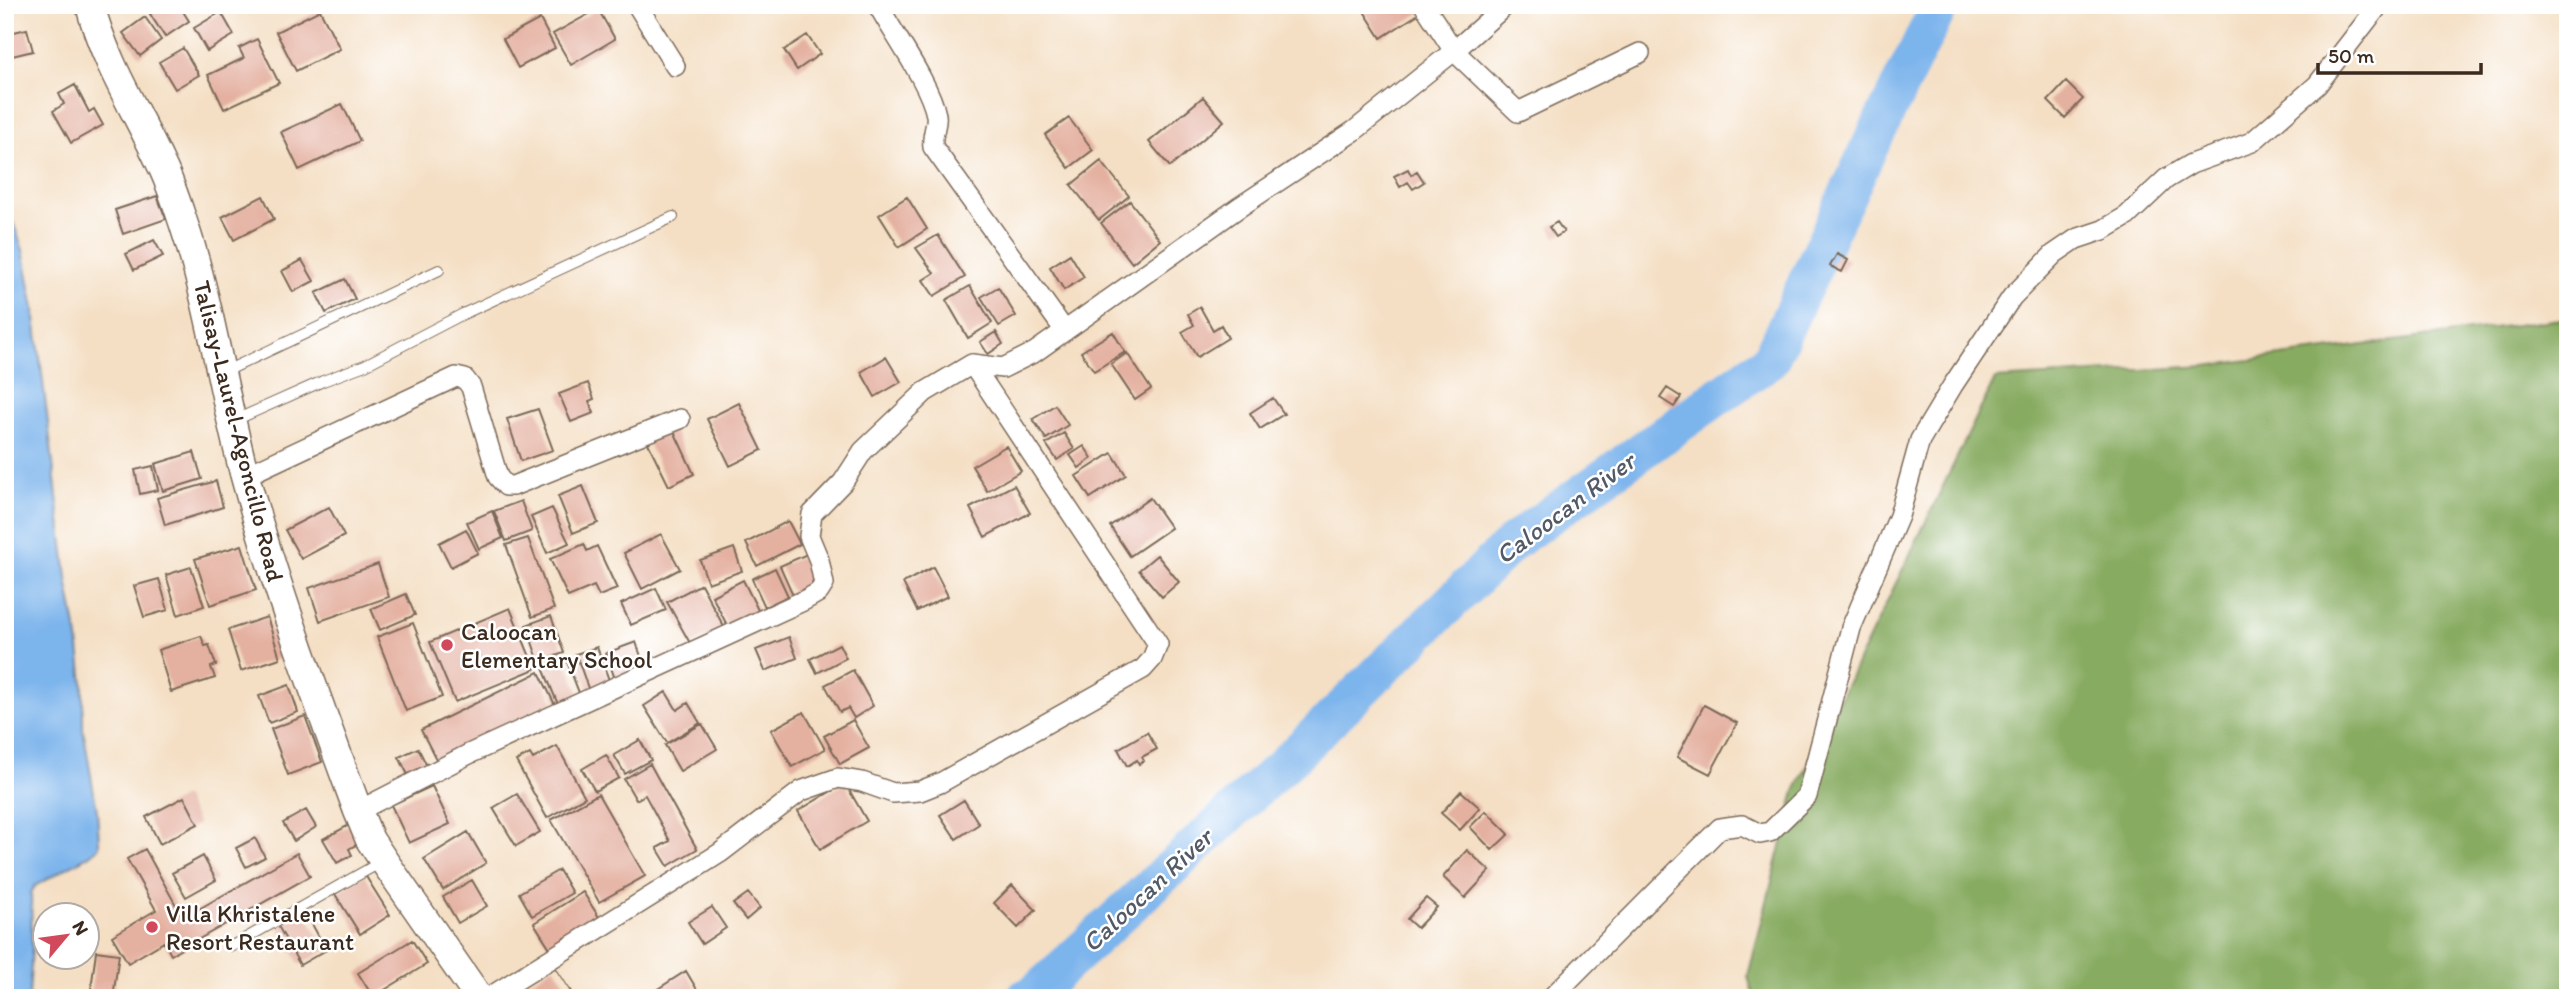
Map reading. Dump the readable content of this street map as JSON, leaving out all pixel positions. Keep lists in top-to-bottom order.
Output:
{
  "streets": {
    "main road": ["Talisay-Laurel-Agoncillo Road"]
  },
  "water": ["Caloocan River"],
  "places": ["Caloocan Elementary School", "Villa Khristalene Resort Restaurant"],
  "scale_bar": "50 m",
  "north": "top right"
}
